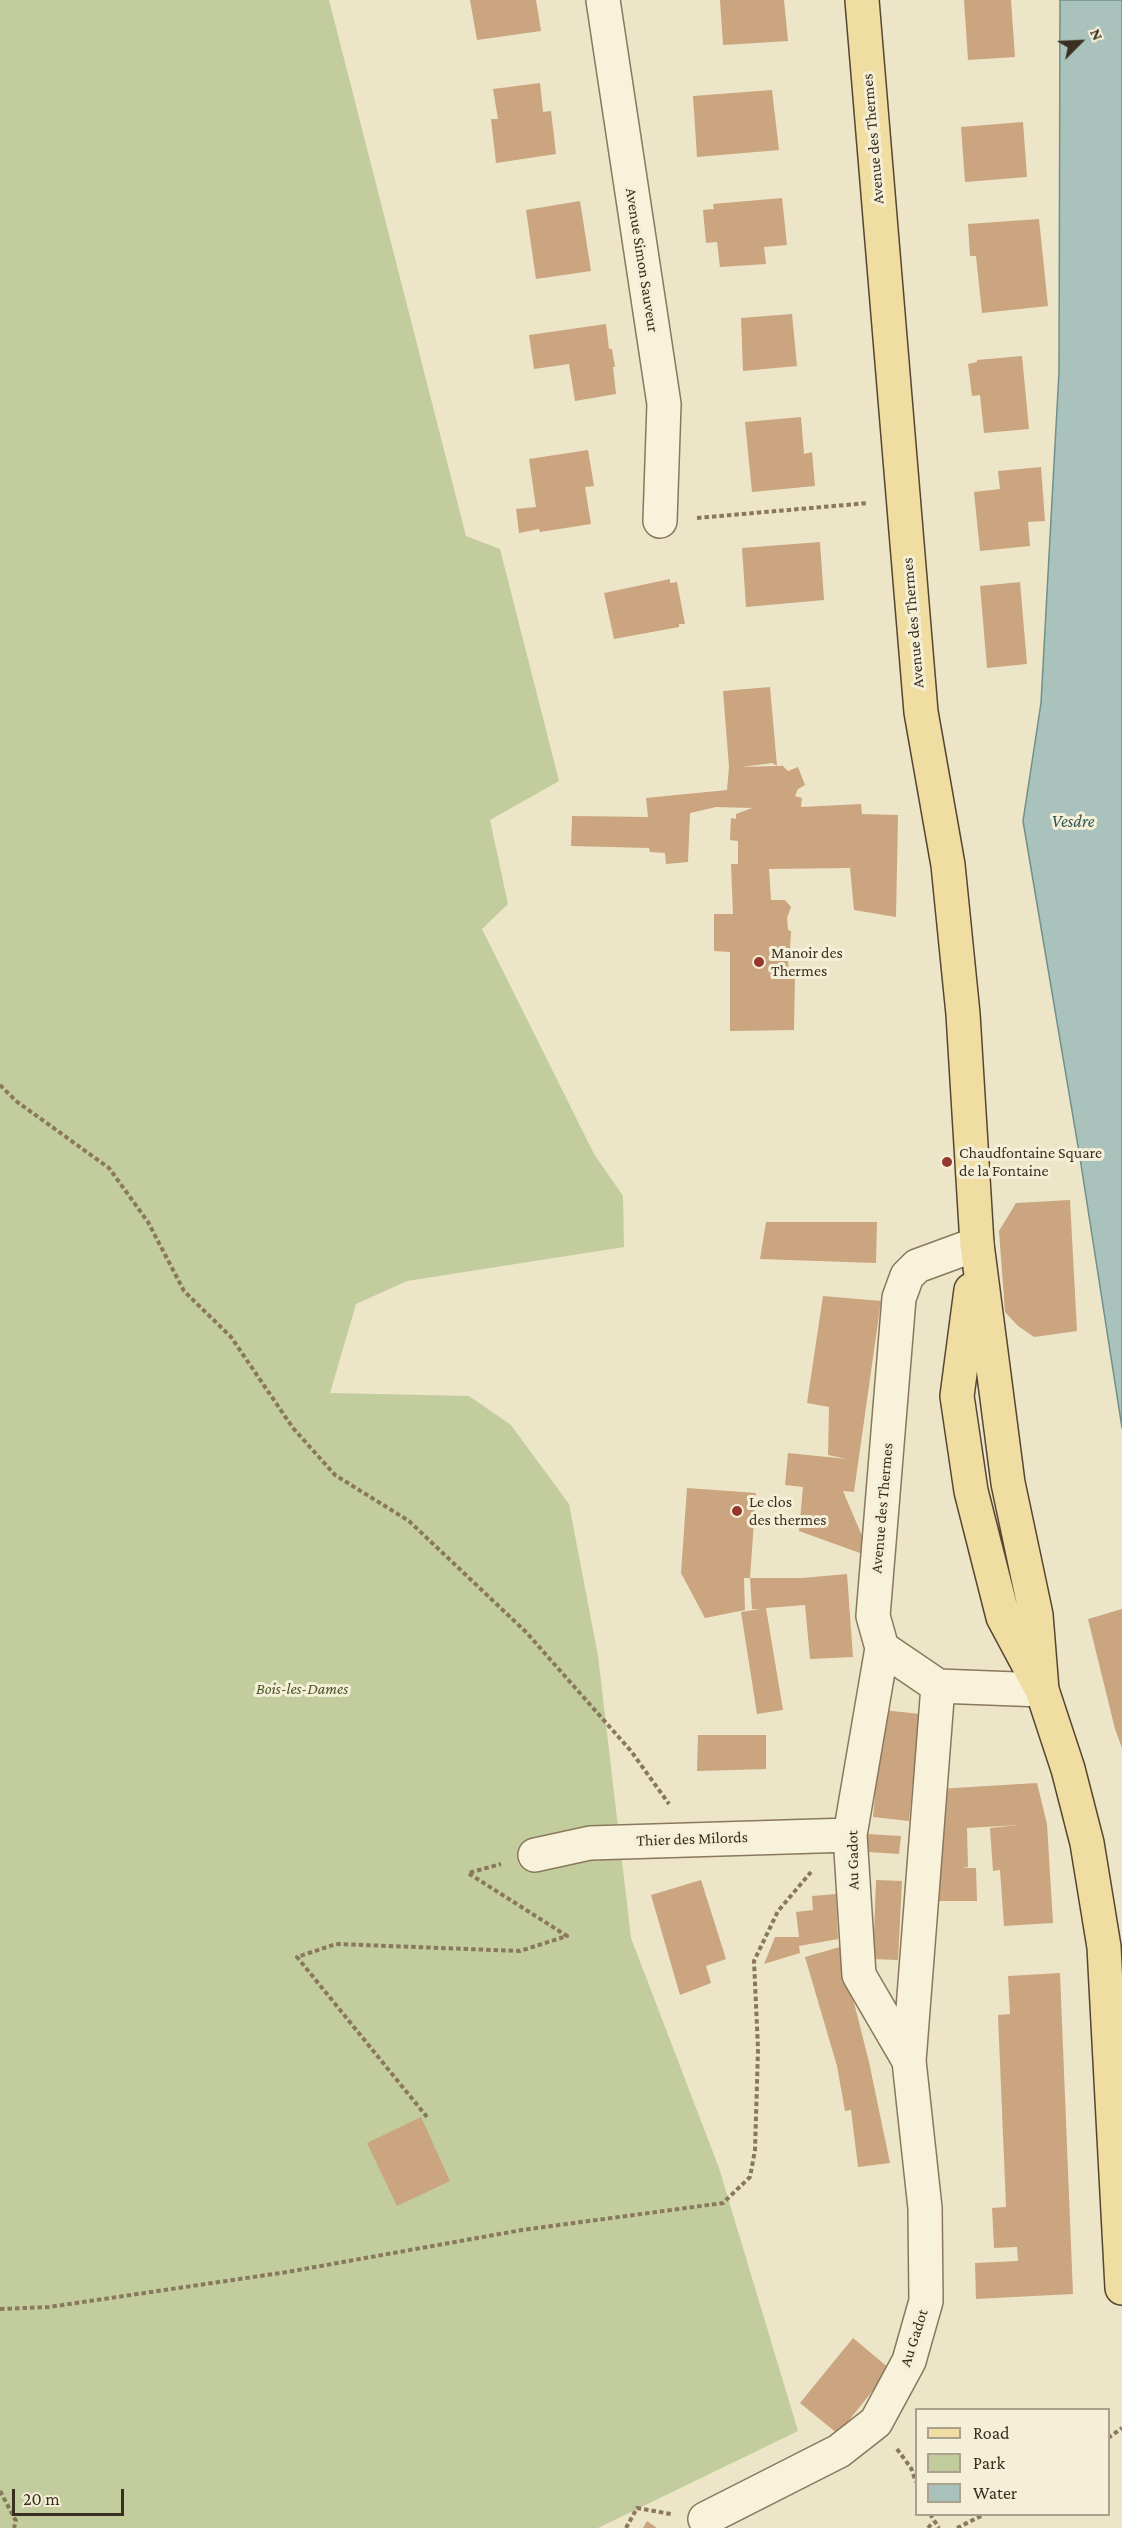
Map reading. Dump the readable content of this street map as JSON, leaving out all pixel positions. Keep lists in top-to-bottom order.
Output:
{
  "streets": {
    "main road": ["Avenue des Thermes"],
    "street": ["Avenue Simon Sauveur", "Thier des Milords", "Au Gadot"]
  },
  "crossings": [
    ["Avenue des Thermes", "Au Gadot"],
    ["Thier des Milords", "Au Gadot"]
  ],
  "water": ["Vesdre"],
  "parks": ["Bois-les-Dames"],
  "places": ["Manoir des Thermes", "Chaudfontaine Square de la Fontaine", "Le clos des thermes"],
  "legend": ["Road", "Park", "Water"],
  "scale_bar": "20 m",
  "north": "top right"
}
